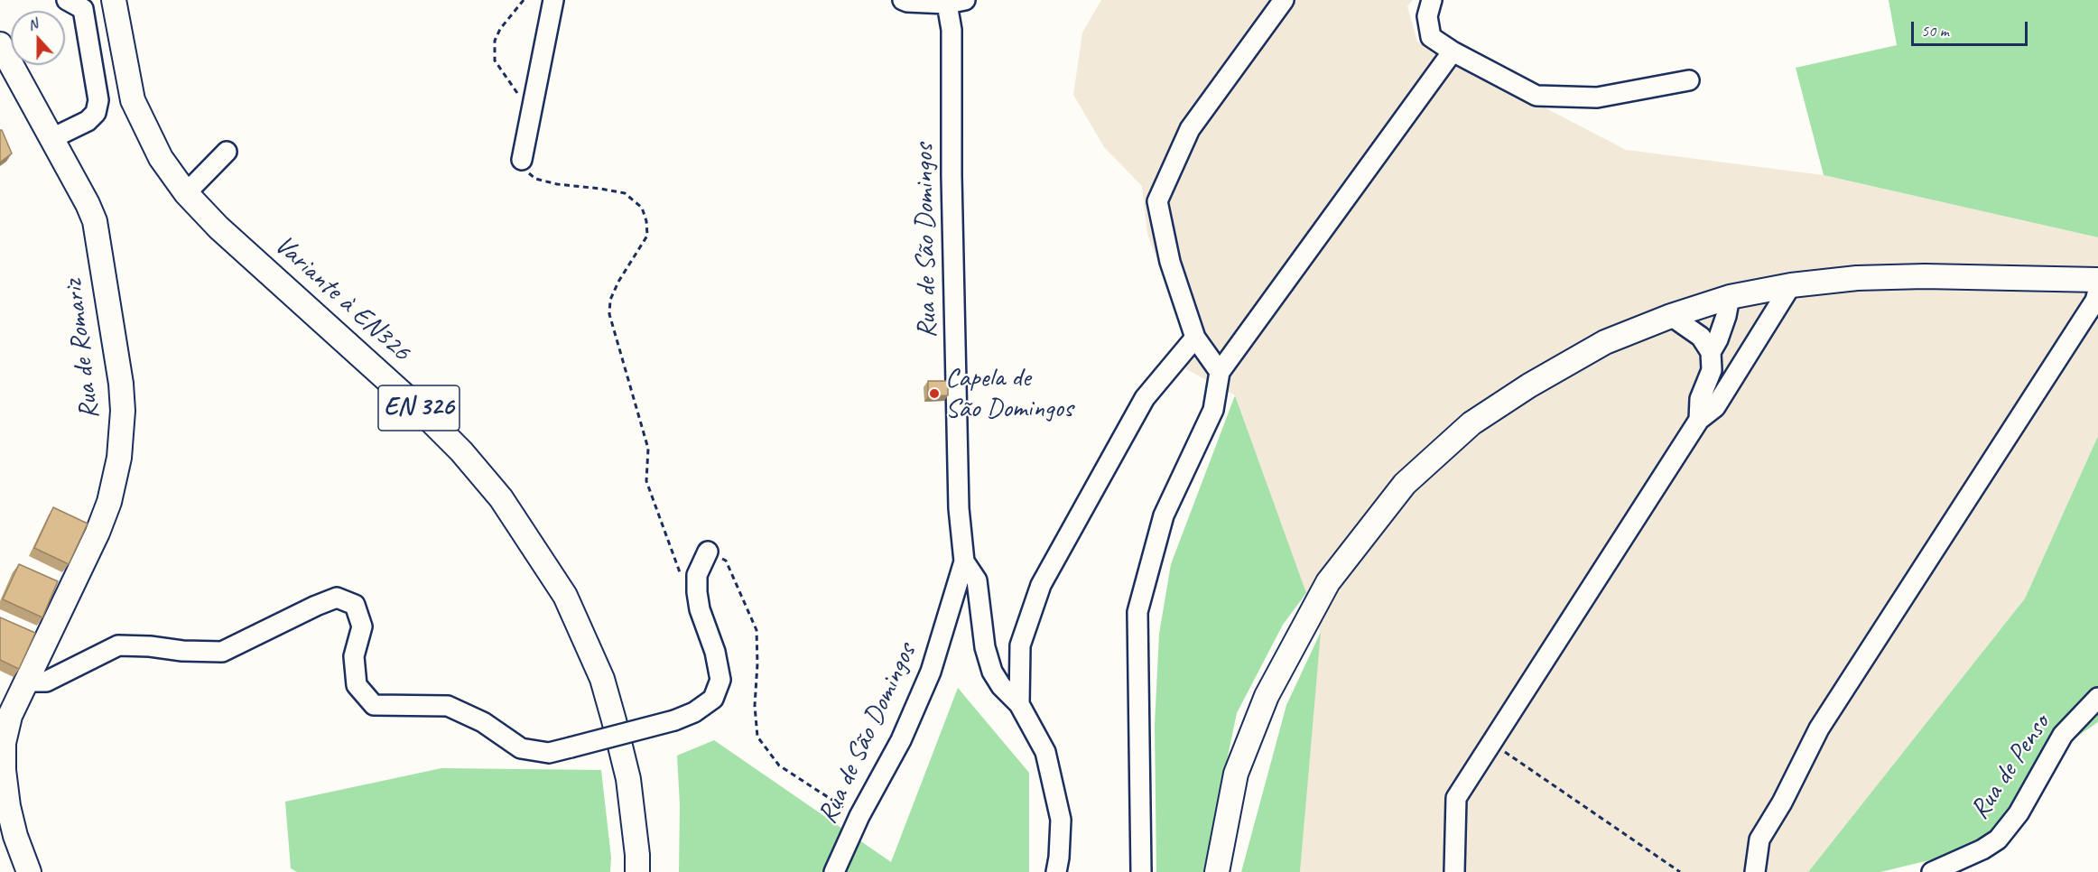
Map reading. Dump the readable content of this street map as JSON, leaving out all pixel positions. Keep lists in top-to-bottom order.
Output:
{
  "streets": {
    "main road": ["Variante à EN326", "Rua de Romariz", "EN 326"],
    "street": ["Rua de São Domingos", "Rua de Penso"]
  },
  "places": ["Capela de São Domingos"],
  "scale_bar": "50 m",
  "north": "top"
}
